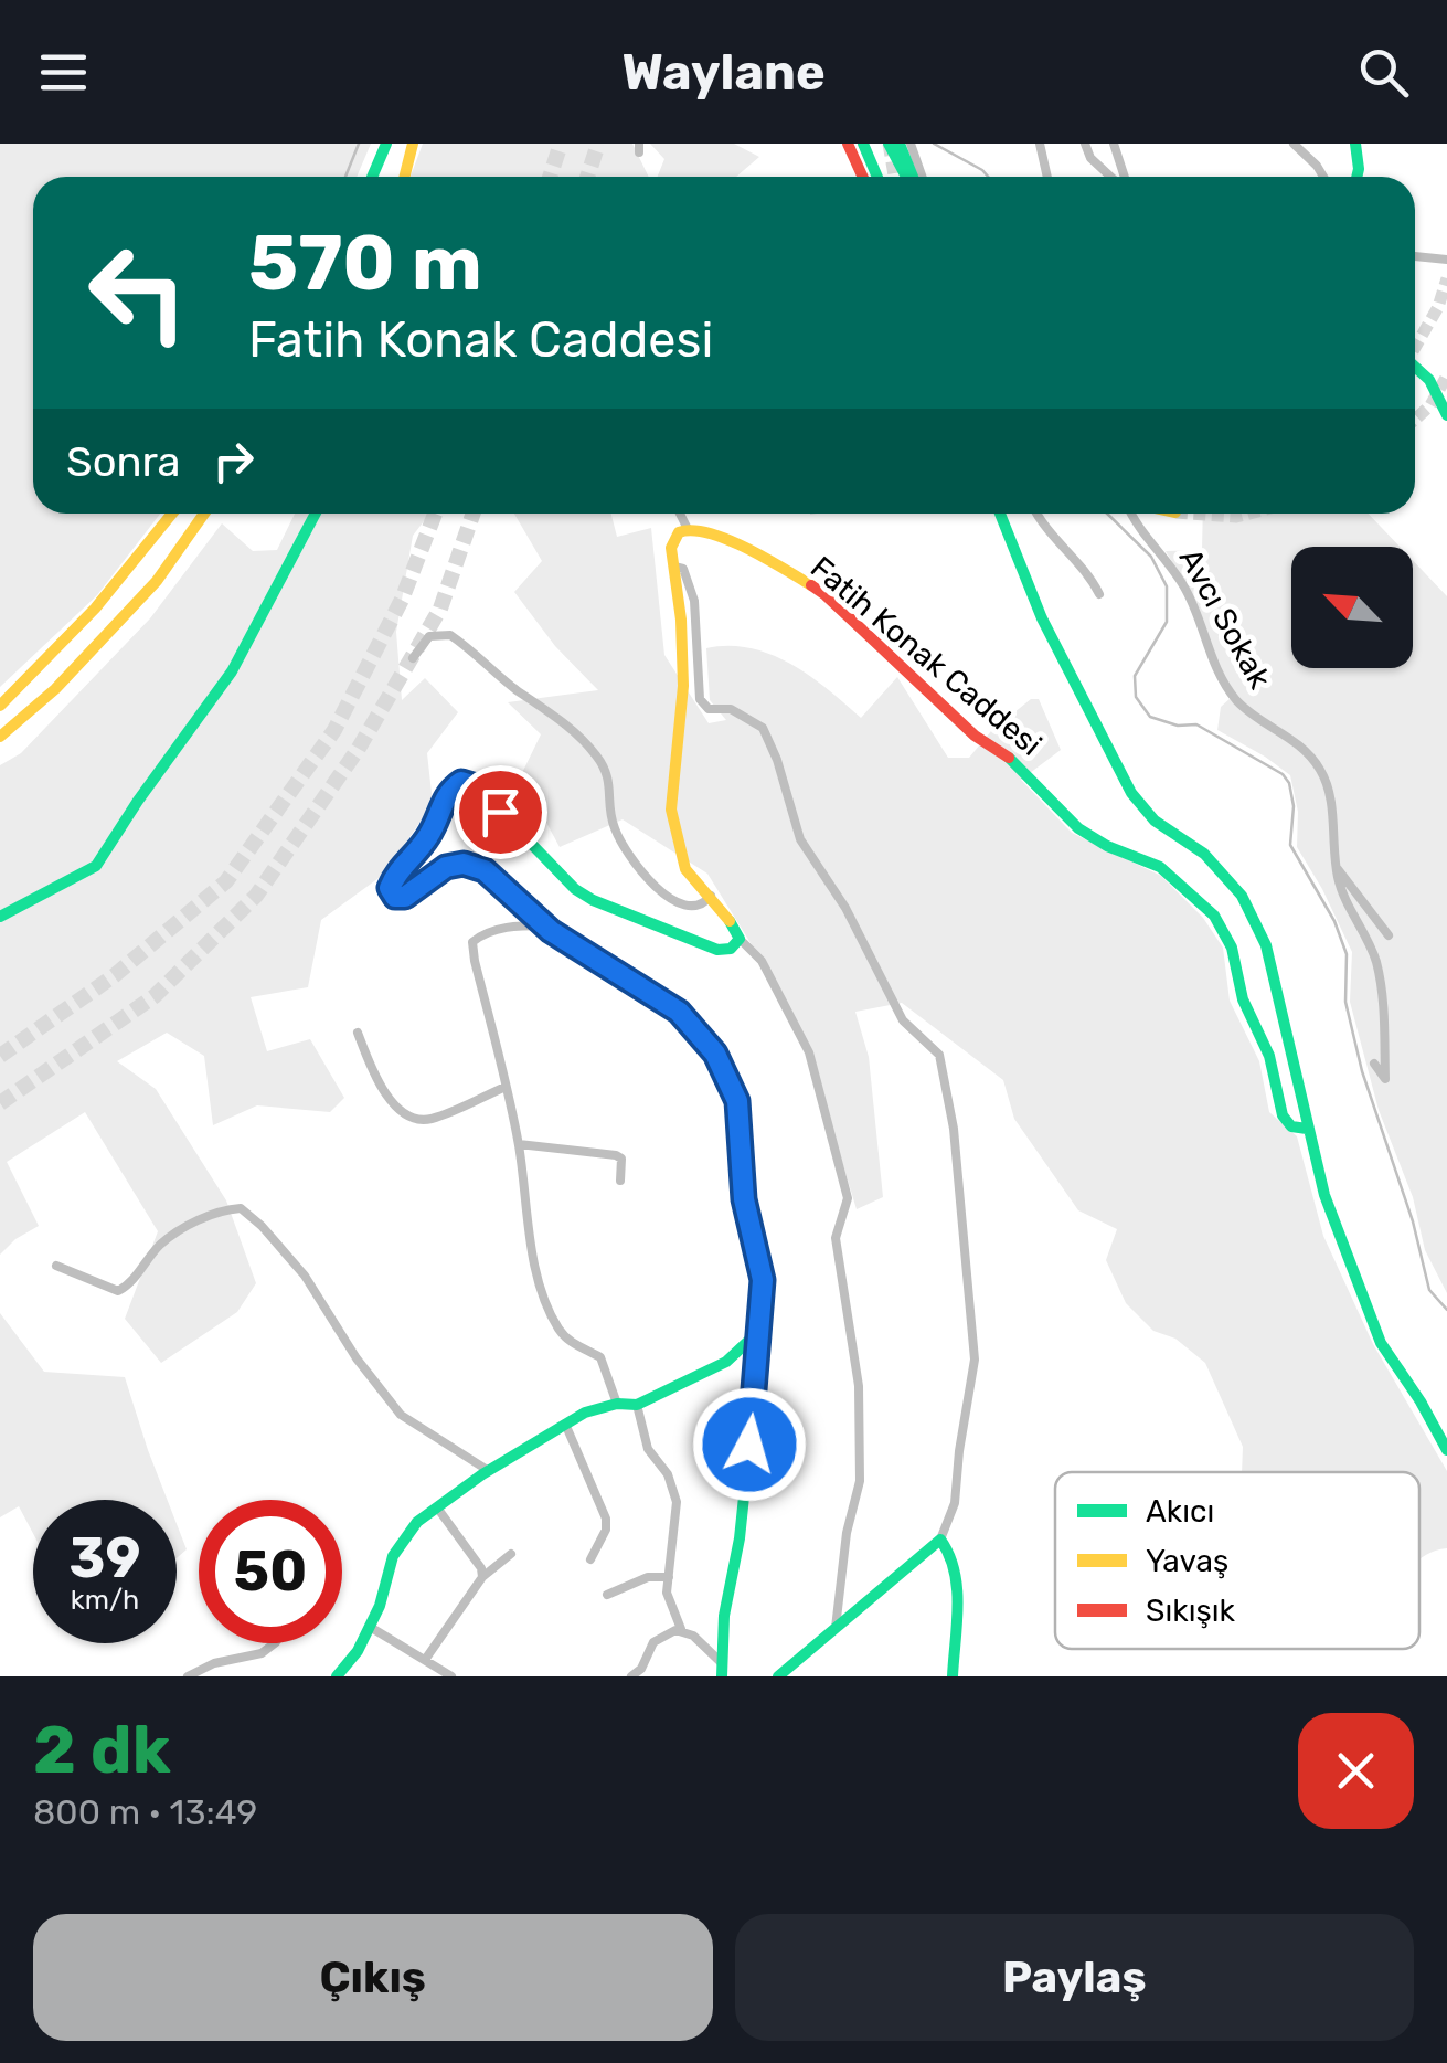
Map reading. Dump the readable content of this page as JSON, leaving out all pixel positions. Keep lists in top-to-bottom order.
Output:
{
  "streets": {
    "main road": ["Fatih Konak Caddesi"],
    "street": ["Avcı Sokak"]
  },
  "legend": ["Akıcı", "Yavaş", "Sıkışık"],
  "north": "top left",
  "page": {
    "header": "Waylane",
    "turn": ["570 m", "Fatih Konak Caddesi"],
    "then": "Sonra",
    "speed": "39 km/h",
    "limit": "50",
    "heading": ["2 dk", "800 m · 13:49"],
    "buttons": ["Çıkış", "Paylaş"]
  }
}
